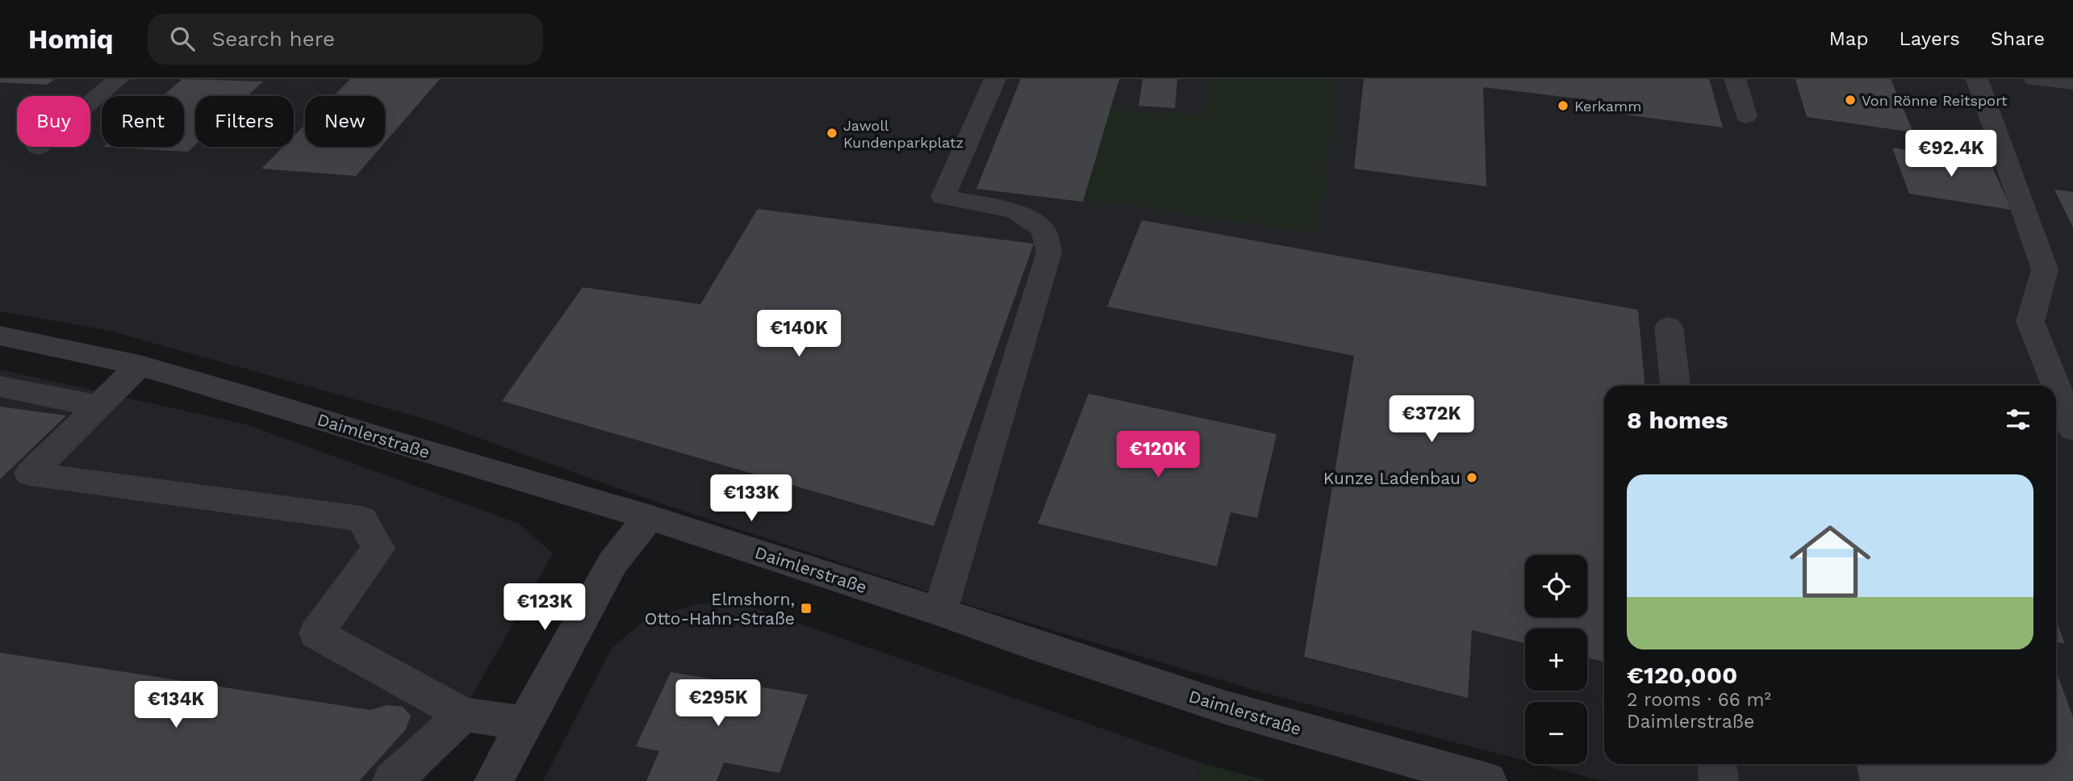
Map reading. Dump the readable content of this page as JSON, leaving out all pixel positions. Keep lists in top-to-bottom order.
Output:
{
  "streets": {
    "street": ["Daimlerstraße"]
  },
  "places": {
    "other": [
      "Von Rönne Reitsport",
      "Kerkamm",
      "Jawoll Kundenparkplatz",
      "Kunze Ladenbau"
    ],
    "transit": ["Elmshorn, Otto-Hahn-Straße"]
  },
  "page": {
    "header": "Homiq",
    "search": "Search here",
    "nav": ["Map", "Layers", "Share"],
    "chip": [
      "Buy",
      "Rent",
      "Filters",
      "New"
    ],
    "price": [
      "€92.4K",
      "€140K",
      "€372K",
      "€120K",
      "€133K",
      "€123K",
      "€295K",
      "€134K"
    ],
    "heading": "8 homes",
    "list": [
      {
        "name": "€120,000",
        "note": "2 rooms · 66 m² · Daimlerstraße"
      }
    ],
    "map_buttons": ["+", "−"]
  }
}
